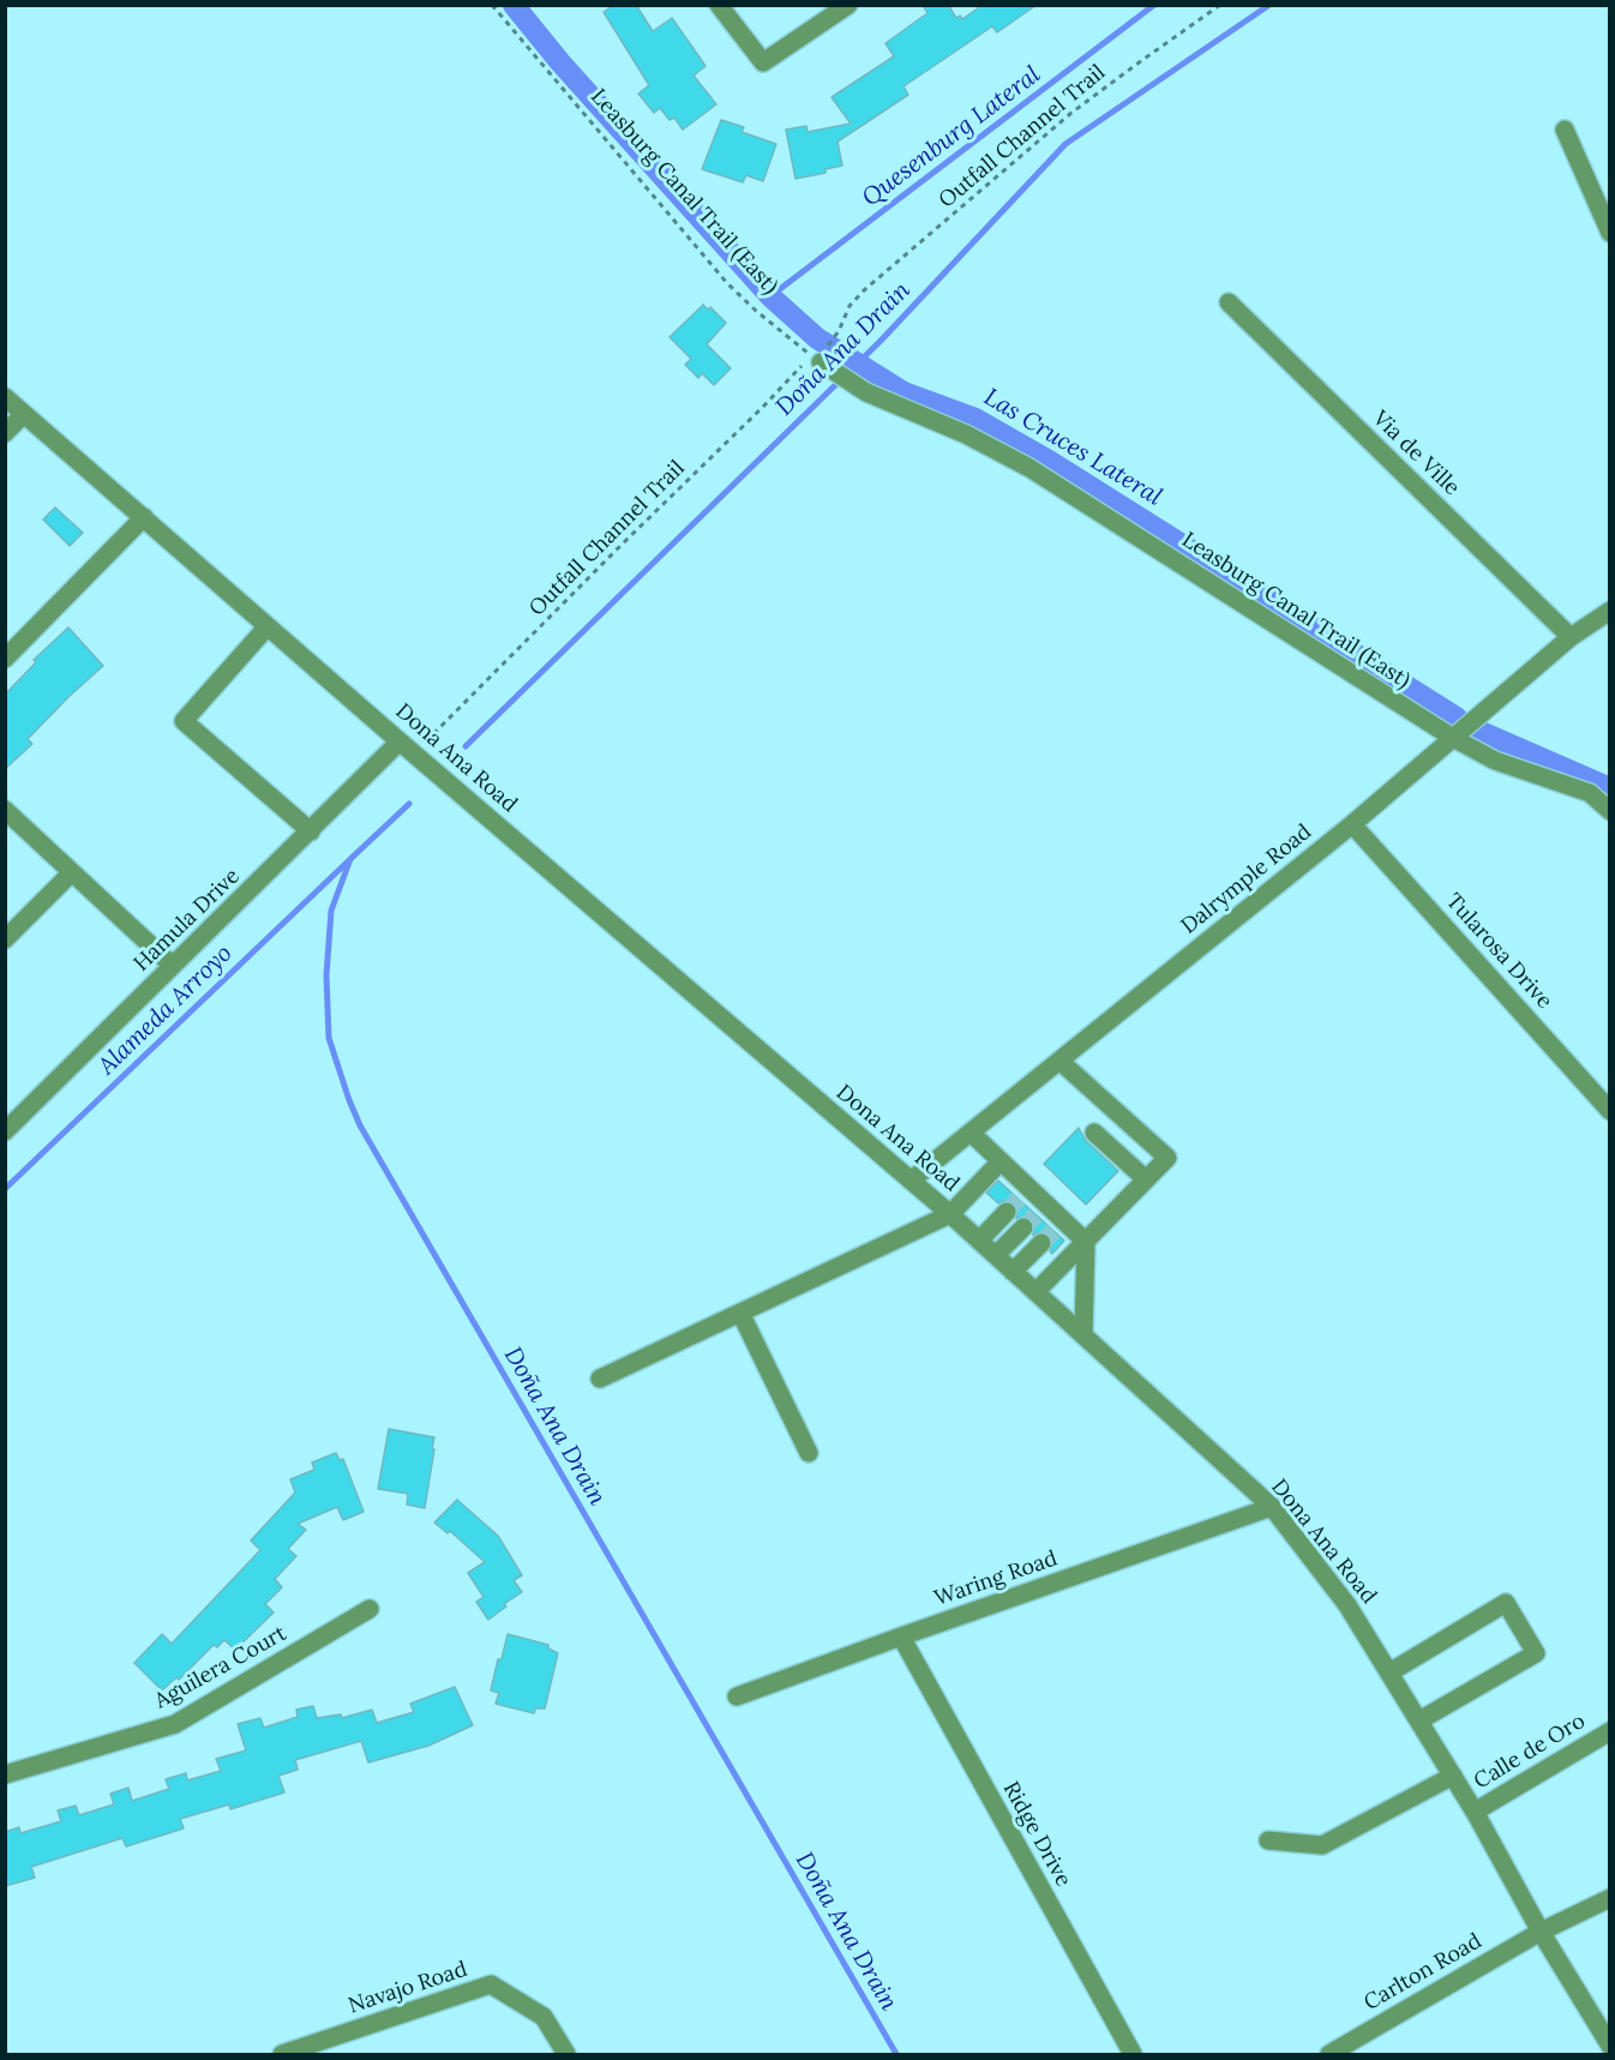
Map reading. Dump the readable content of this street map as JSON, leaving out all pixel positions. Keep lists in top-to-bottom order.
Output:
{
  "streets": {
    "street": [
      "Leasburg Canal Trail (East)",
      "Via de Ville",
      "Dona Ana Road",
      "Dalrymple Road",
      "Hamula Drive",
      "Tularosa Drive",
      "Waring Road",
      "Aguilera Court",
      "Calle de Oro",
      "Ridge Drive",
      "Carlton Road",
      "Navajo Road"
    ],
    "path": ["Outfall Channel Trail"]
  },
  "crossings": [
    ["Outfall Channel Trail", "Leasburg Canal Trail (East)"],
    ["Outfall Channel Trail", "Dona Ana Road"],
    ["Leasburg Canal Trail (East)", "Dalrymple Road"],
    ["Via de Ville", "Dalrymple Road"],
    ["Dona Ana Road", "Dalrymple Road"],
    ["Dona Ana Road", "Hamula Drive"],
    ["Dona Ana Road", "Waring Road"],
    ["Dona Ana Road", "Calle de Oro"],
    ["Dona Ana Road", "Carlton Road"],
    ["Dalrymple Road", "Tularosa Drive"],
    ["Waring Road", "Ridge Drive"]
  ],
  "water": [
    "Quesenburg Lateral",
    "Doña Ana Drain",
    "Las Cruces Lateral",
    "Alameda Arroyo"
  ]
}
